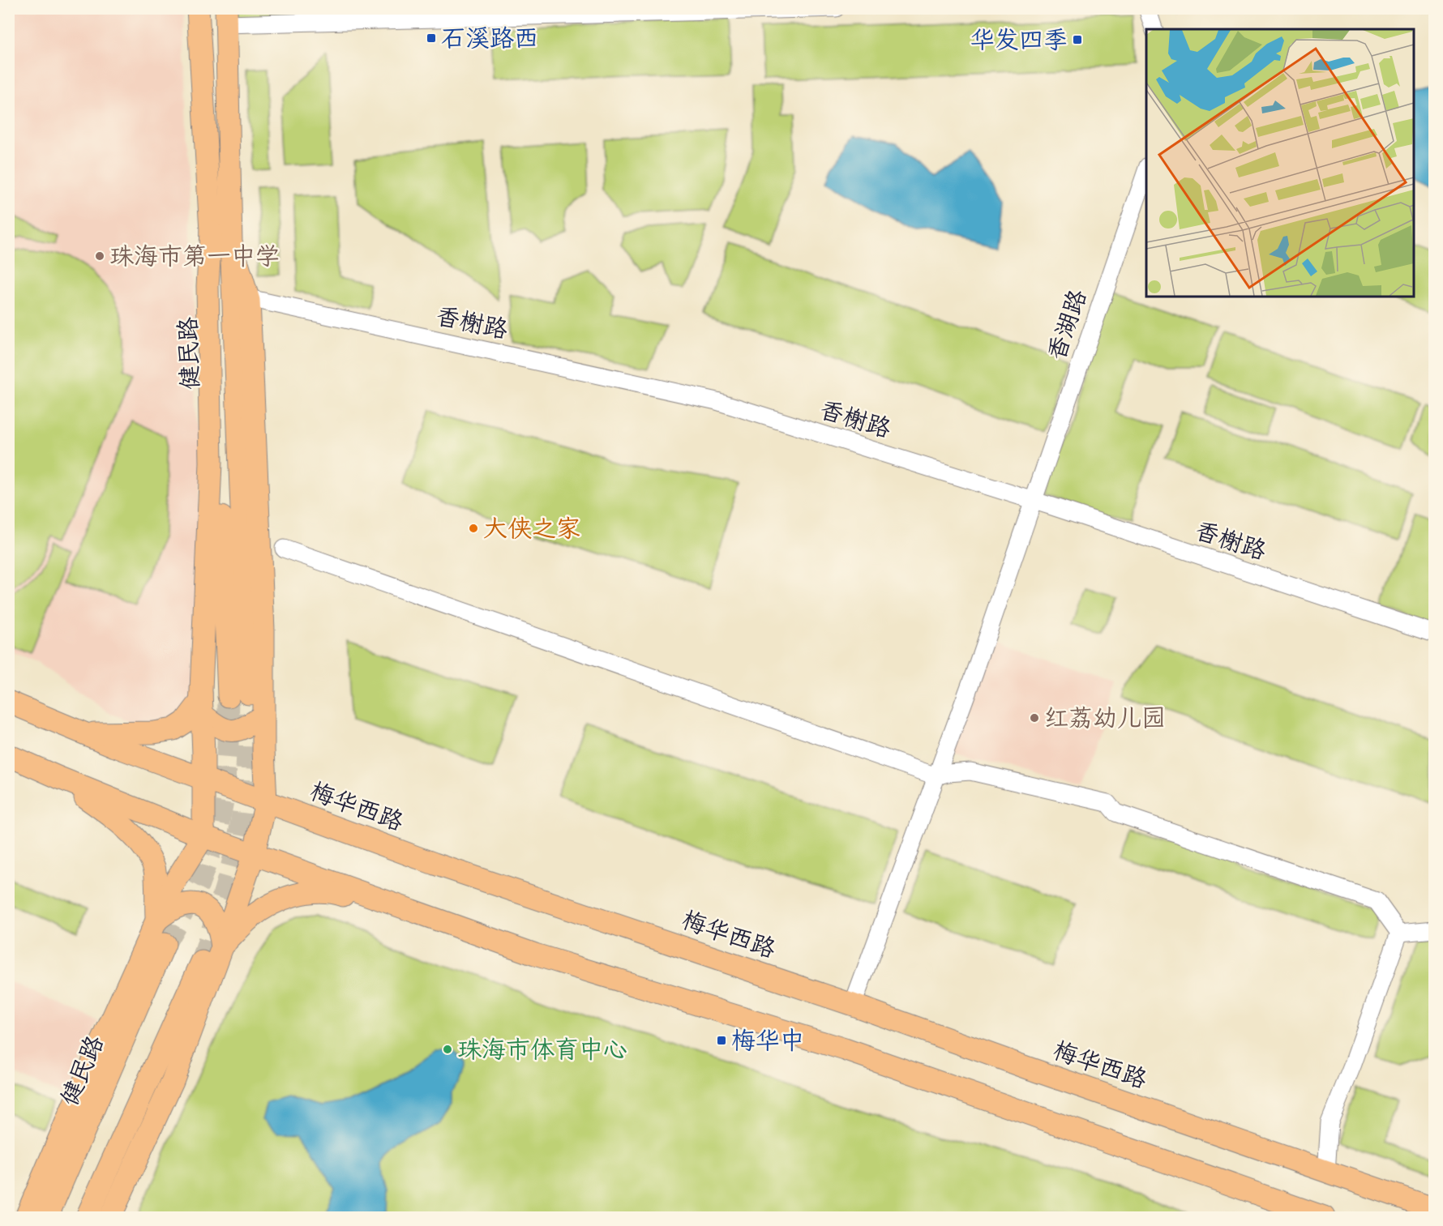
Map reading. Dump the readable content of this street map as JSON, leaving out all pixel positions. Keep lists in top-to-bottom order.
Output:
{
  "streets": {
    "main road": ["健民路", "梅华西路"],
    "street": ["香榭路", "香湖路"]
  },
  "crossings": [
    ["香榭路", "香湖路"],
    ["香湖路", "梅华西路"]
  ],
  "places": {
    "transit": ["石溪路西", "华发四季", "梅华中"],
    "other": [
      "珠海市第一中学",
      "大侠之家",
      "红荔幼儿园",
      "珠海市体育中心"
    ]
  }
}
